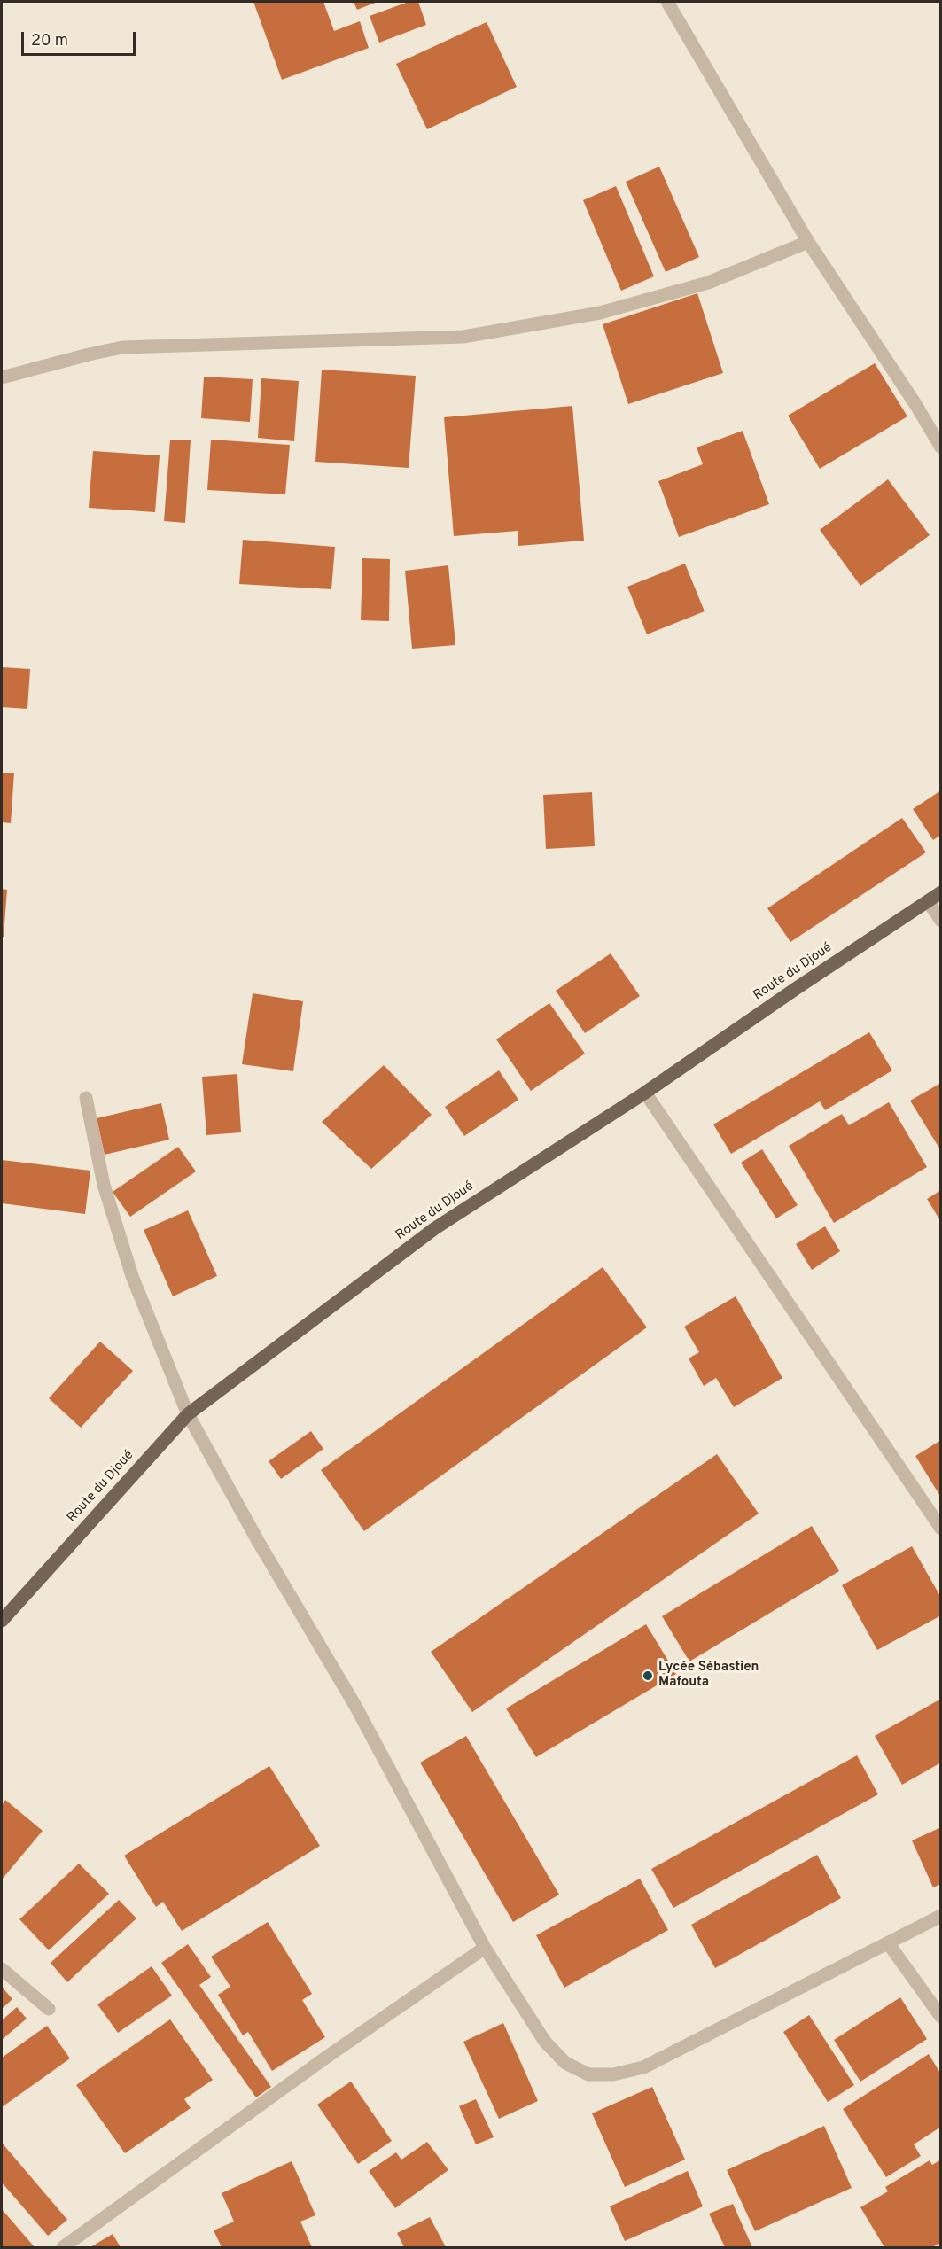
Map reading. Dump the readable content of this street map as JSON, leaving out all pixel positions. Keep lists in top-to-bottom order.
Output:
{
  "streets": {
    "main road": ["Route du Djoué"]
  },
  "places": ["Lycée Sébastien Mafouta"],
  "scale_bar": "20 m"
}
